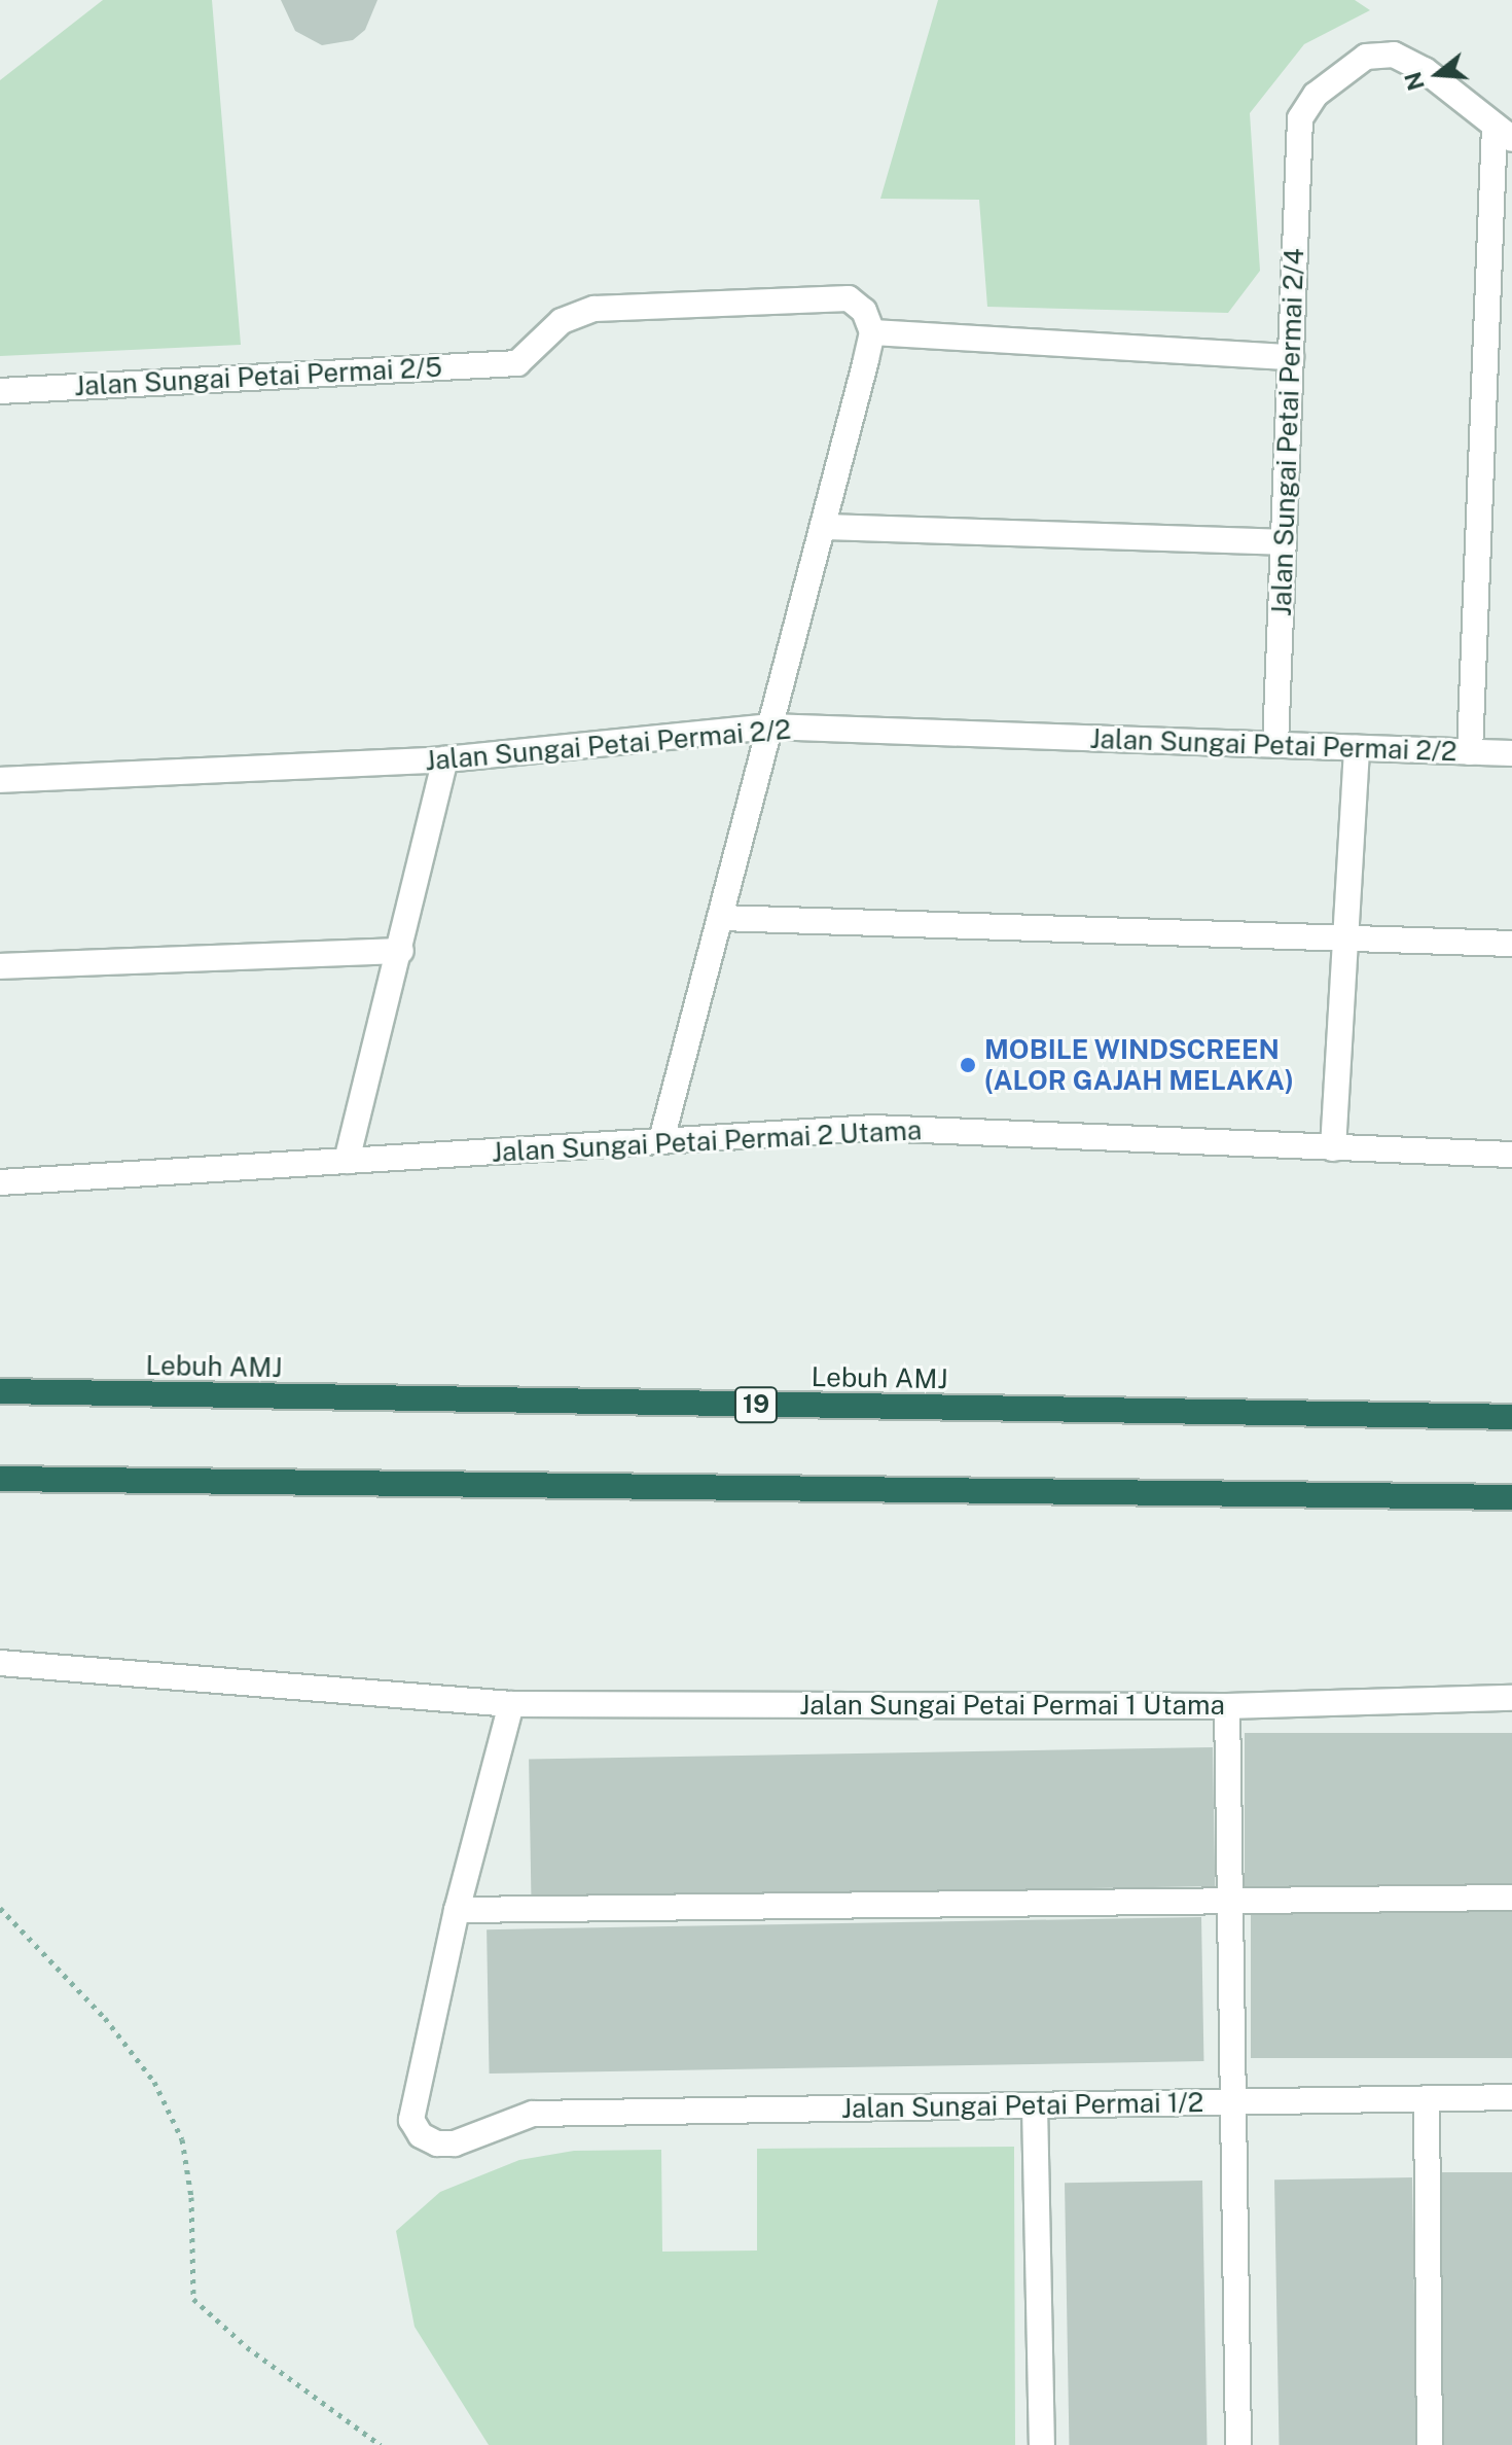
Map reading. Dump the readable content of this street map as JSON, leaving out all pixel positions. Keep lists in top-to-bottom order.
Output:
{
  "streets": {
    "highway": ["Lebuh AMJ", "19"],
    "street": [
      "Jalan Sungai Petai Permai 2/5",
      "Jalan Sungai Petai Permai 2/4",
      "Jalan Sungai Petai Permai 2/2",
      "Jalan Sungai Petai Permai 2 Utama",
      "Jalan Sungai Petai Permai 1 Utama",
      "Jalan Sungai Petai Permai 1/2"
    ]
  },
  "crossings": [
    ["Jalan Sungai Petai Permai 2/4", "Jalan Sungai Petai Permai 2/2"],
    ["Jalan Sungai Petai Permai 1 Utama", "Jalan Sungai Petai Permai 1/2"]
  ],
  "places": ["MOBILE WINDSCREEN (ALOR GAJAH MELAKA)"],
  "north": "left"
}
